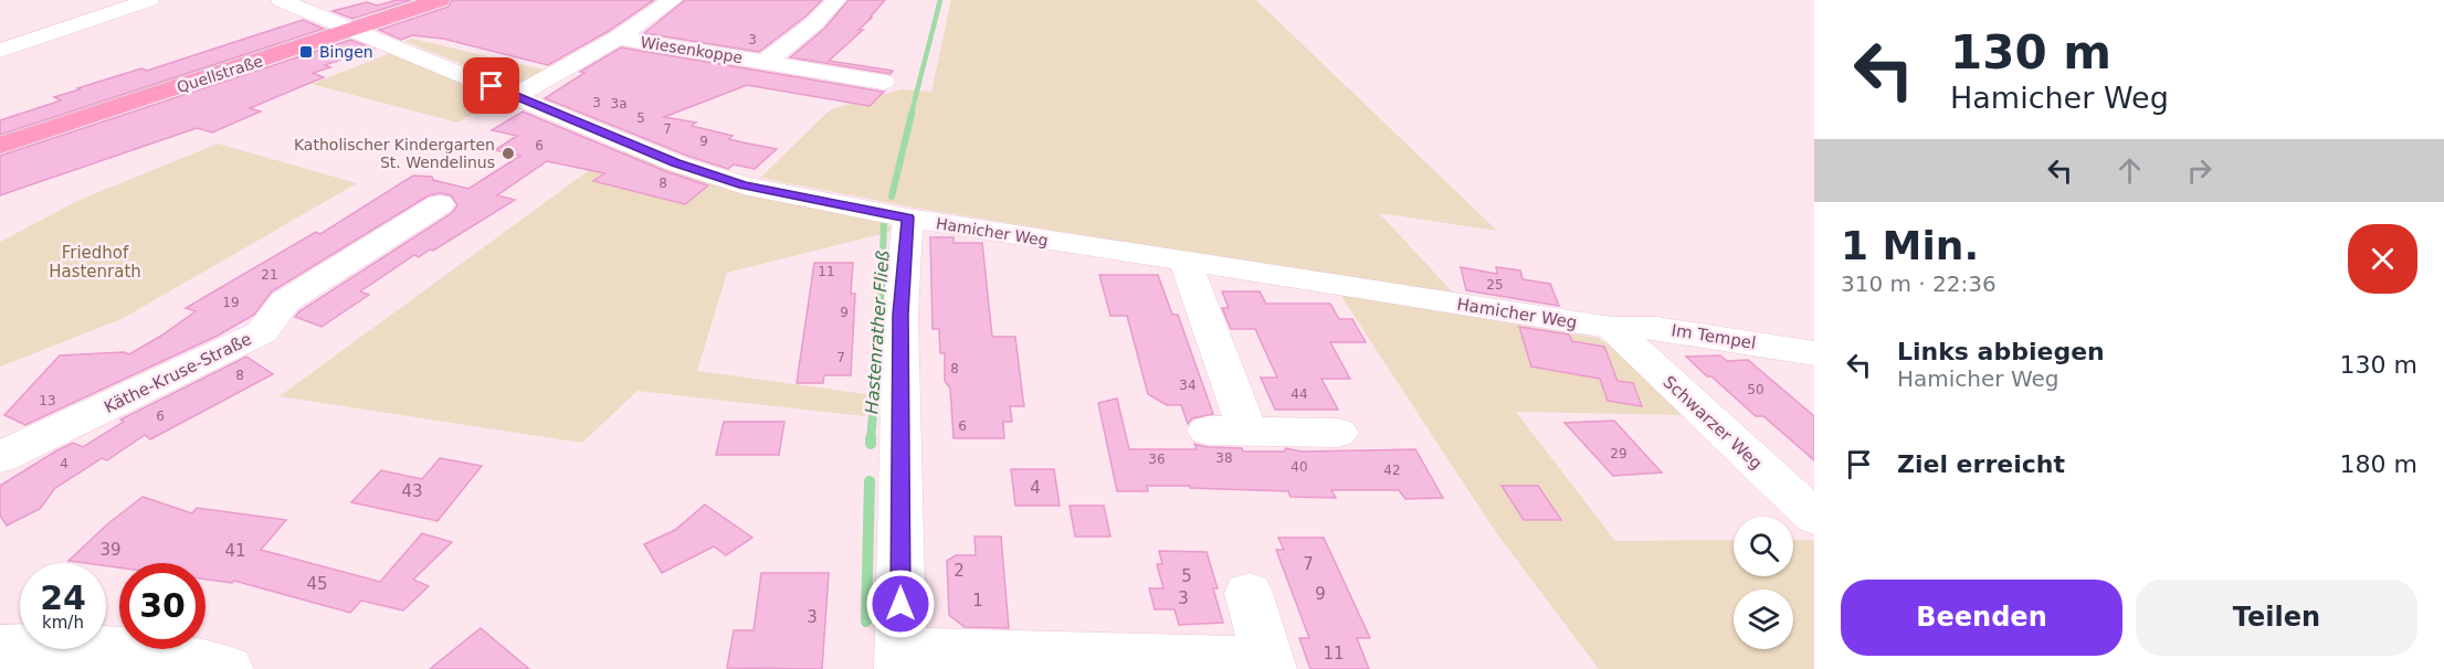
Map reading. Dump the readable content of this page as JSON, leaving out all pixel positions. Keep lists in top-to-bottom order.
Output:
{
  "streets": {
    "main road": ["Quellstraße"],
    "street": [
      "Wiesenkoppe",
      "Hamicher Weg",
      "Im Tempel",
      "Käthe-Kruse-Straße",
      "Schwarzer Weg"
    ]
  },
  "crossings": [
    ["Quellstraße", "Hamicher Weg"],
    ["Hamicher Weg", "Im Tempel"],
    ["Hamicher Weg", "Schwarzer Weg"],
    ["Im Tempel", "Schwarzer Weg"]
  ],
  "water": ["Hastenrather Fließ"],
  "parks": ["Friedhof Hastenrath"],
  "places": {
    "transit": ["Bingen"],
    "other": ["Katholischer Kindergarten St. Wendelinus"]
  },
  "house_numbers": [
    "3",
    "3",
    "3a",
    "5",
    "7",
    "9",
    "6",
    "8",
    "11",
    "21",
    "25",
    "19",
    "9",
    "7",
    "8",
    "8",
    "34",
    "50",
    "44",
    "13",
    "6",
    "6",
    "29",
    "38",
    "36",
    "4",
    "40",
    "42",
    "4",
    "43",
    "39",
    "41",
    "7",
    "2",
    "5",
    "45",
    "9",
    "3",
    "1",
    "3",
    "11"
  ],
  "page": {
    "turn": ["130 m", "Hamicher Weg"],
    "heading": ["1 Min.", "310 m · 22:36"],
    "list": [
      {
        "name": "Links abbiegen",
        "note": "Hamicher Weg",
        "value": "130 m"
      },
      {
        "name": "Ziel erreicht",
        "value": "180 m"
      }
    ],
    "speed": "24 km/h",
    "limit": "30",
    "buttons": ["Beenden", "Teilen"]
  }
}
